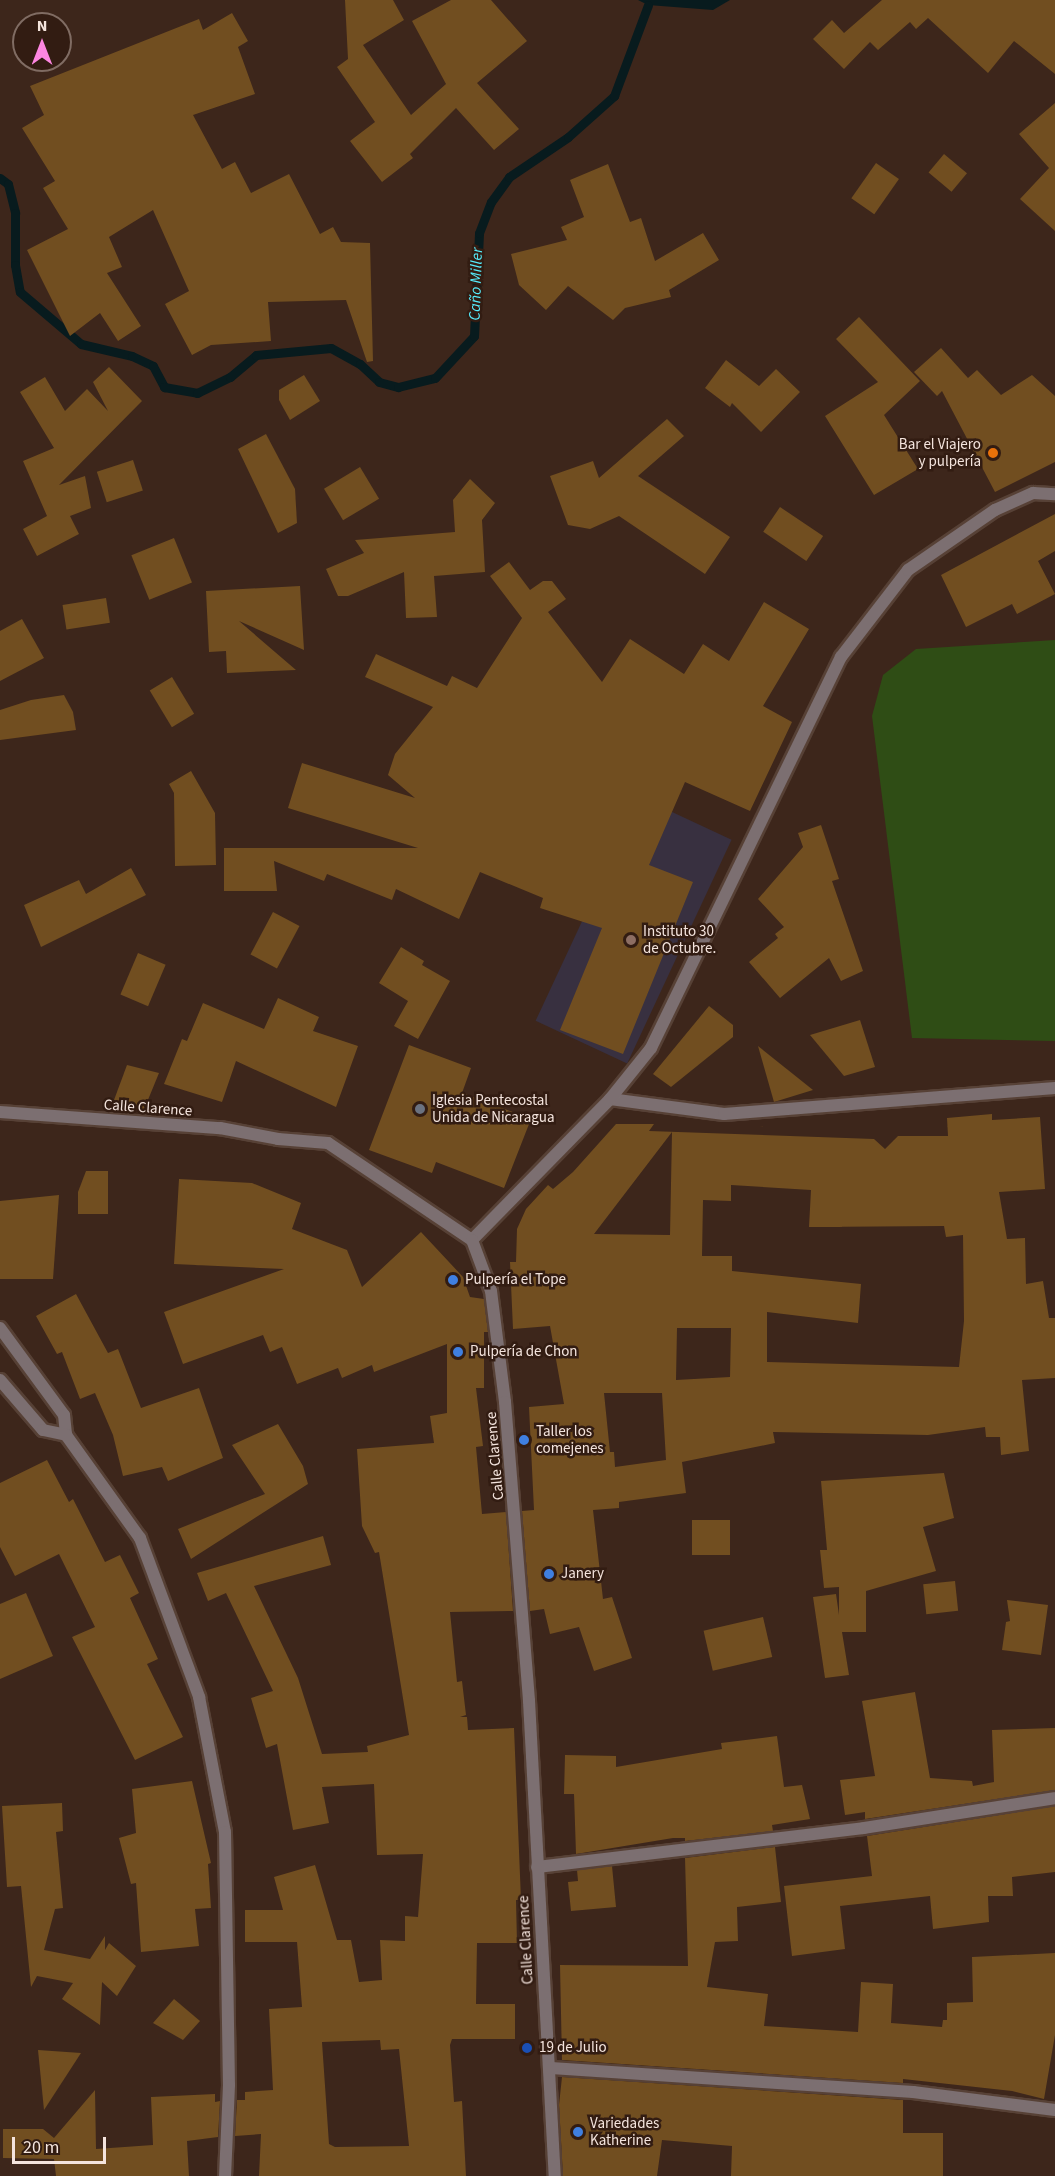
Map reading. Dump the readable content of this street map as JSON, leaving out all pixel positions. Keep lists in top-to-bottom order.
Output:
{
  "streets": {
    "street": ["Calle Clarence"]
  },
  "water": ["Caño Miller"],
  "places": [
    "Bar el Viajero y pulpería",
    "Instituto 30 de Octubre.",
    "Iglesia Pentecostal Unida de Nicaragua",
    "Pulpería el Tope",
    "Pulpería de Chon",
    "Taller los comejenes",
    "Janery",
    "19 de Julio",
    "Variedades Katherine"
  ],
  "scale_bar": "20 m",
  "north": "top"
}
